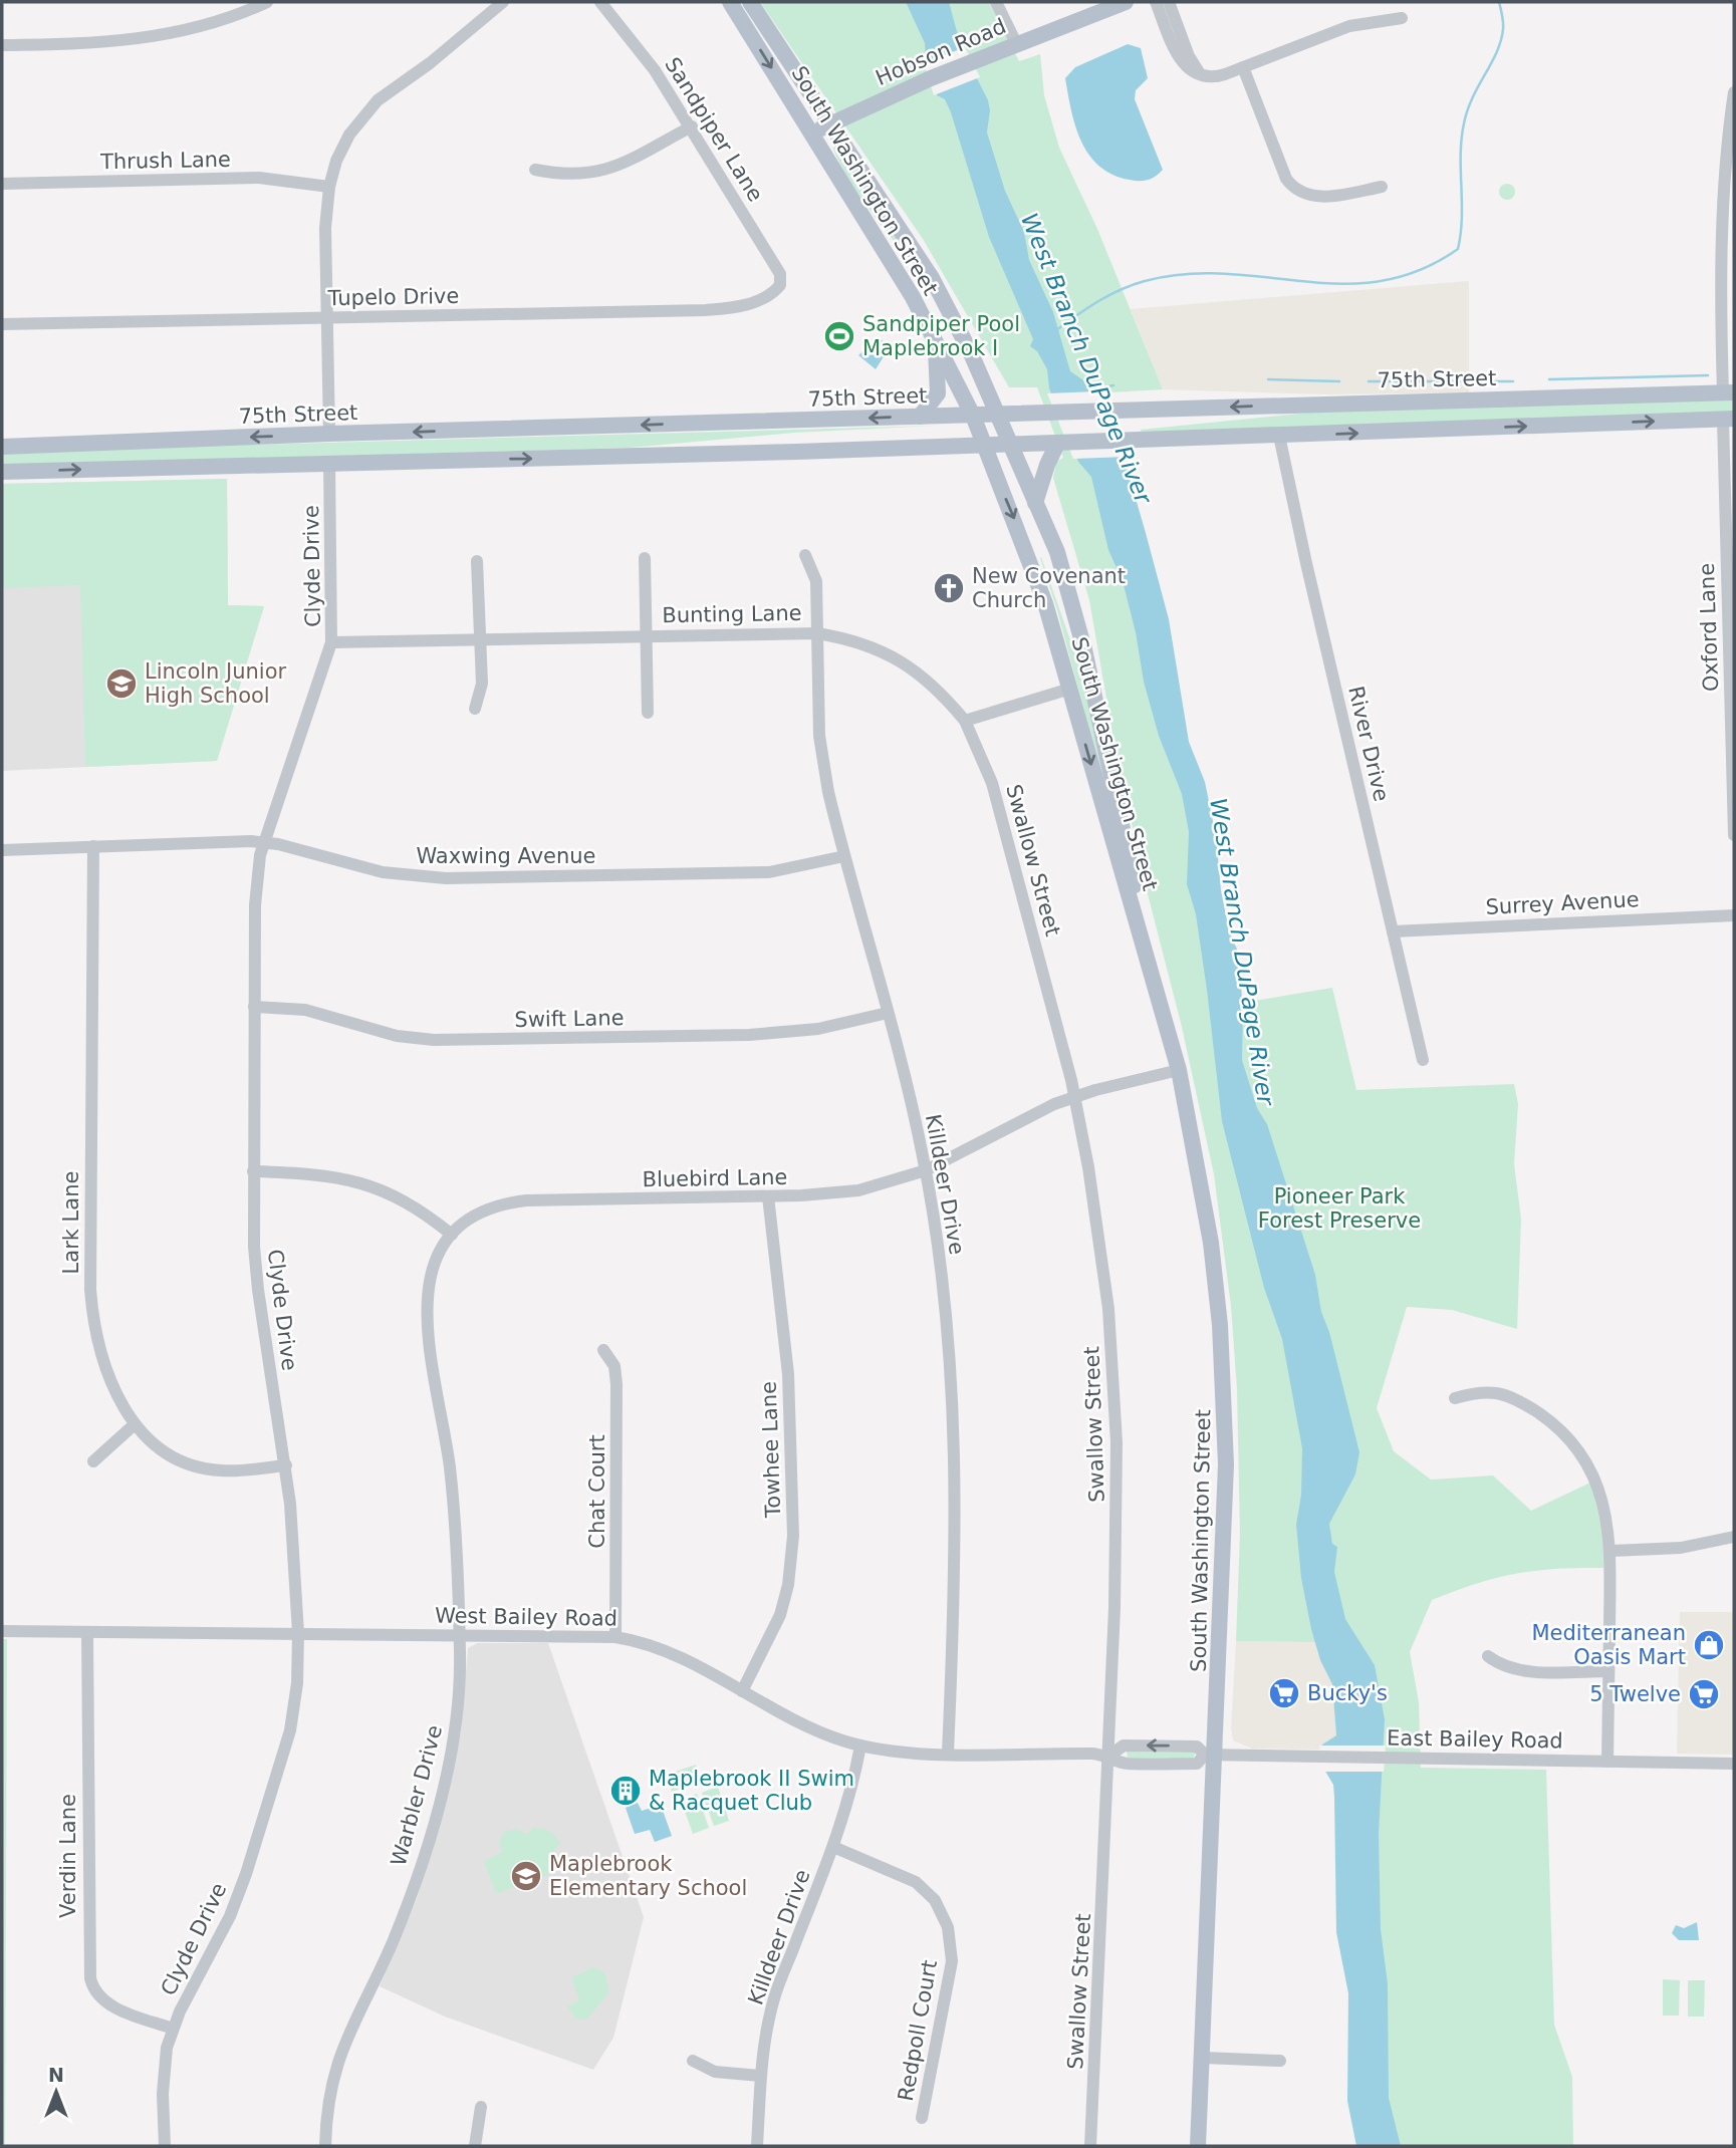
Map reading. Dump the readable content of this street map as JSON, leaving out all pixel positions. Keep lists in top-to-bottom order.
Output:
{
  "streets": {
    "main road": ["Hobson Road", "South Washington Street", "75th Street"],
    "street": [
      "Sandpiper Lane",
      "Thrush Lane",
      "Tupelo Drive",
      "Clyde Drive",
      "Bunting Lane",
      "Oxford Lane",
      "River Drive",
      "Waxwing Avenue",
      "Swallow Street",
      "Surrey Avenue",
      "Swift Lane",
      "Bluebird Lane",
      "Killdeer Drive",
      "Lark Lane",
      "Towhee Lane",
      "Chat Court",
      "West Bailey Road",
      "East Bailey Road",
      "Warbler Drive",
      "Verdin Lane",
      "Redpoll Court"
    ]
  },
  "crossings": [
    ["Hobson Road", "South Washington Street"],
    ["Sandpiper Lane", "Tupelo Drive"],
    ["South Washington Street", "75th Street"],
    ["South Washington Street", "Bluebird Lane"],
    ["South Washington Street", "West Bailey Road"],
    ["South Washington Street", "East Bailey Road"],
    ["Clyde Drive", "Bunting Lane"],
    ["Clyde Drive", "Waxwing Avenue"],
    ["Clyde Drive", "Swift Lane"],
    ["Clyde Drive", "Lark Lane"],
    ["Clyde Drive", "West Bailey Road"],
    ["Clyde Drive", "Verdin Lane"],
    ["Bunting Lane", "Swallow Street"],
    ["Bunting Lane", "Killdeer Drive"],
    ["River Drive", "Surrey Avenue"],
    ["Waxwing Avenue", "Killdeer Drive"],
    ["Waxwing Avenue", "Lark Lane"],
    ["Swallow Street", "Bluebird Lane"],
    ["Swallow Street", "West Bailey Road"],
    ["Swift Lane", "Killdeer Drive"],
    ["Bluebird Lane", "Killdeer Drive"],
    ["Bluebird Lane", "Towhee Lane"],
    ["Bluebird Lane", "Warbler Drive"],
    ["Killdeer Drive", "West Bailey Road"],
    ["Killdeer Drive", "Redpoll Court"],
    ["Towhee Lane", "West Bailey Road"],
    ["Chat Court", "West Bailey Road"],
    ["West Bailey Road", "East Bailey Road"],
    ["West Bailey Road", "Warbler Drive"],
    ["West Bailey Road", "Verdin Lane"]
  ],
  "water": ["West Branch DuPage River"],
  "parks": ["Pioneer Park Forest Preserve"],
  "places": {
    "sports": ["Sandpiper Pool Maplebrook I"],
    "church": ["New Covenant Church"],
    "school or university": ["Lincoln Junior High School", "Maplebrook Elementary School"],
    "shop": ["Mediterranean Oasis Mart"],
    "supermarket": ["Bucky's", "5 Twelve"],
    "building": ["Maplebrook II Swim & Racquet Club"]
  },
  "north": "top"
}
